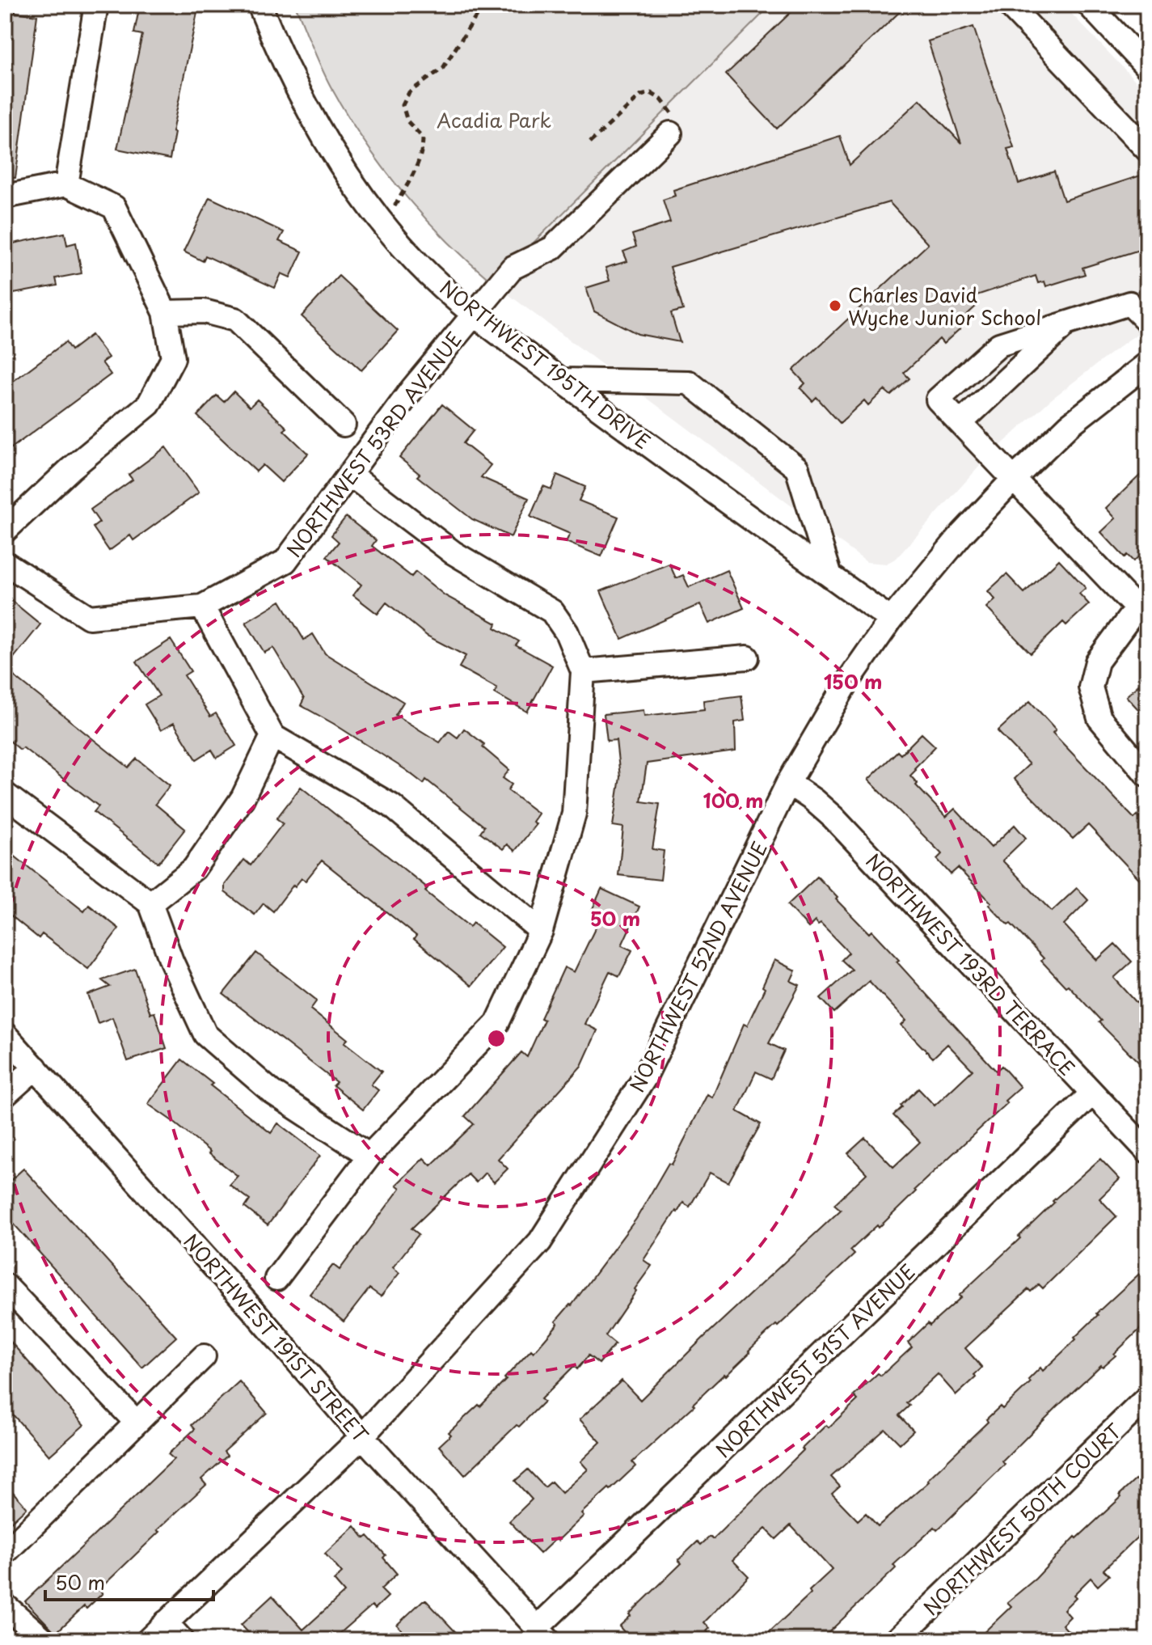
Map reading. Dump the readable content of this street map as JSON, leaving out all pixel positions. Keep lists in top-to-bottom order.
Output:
{
  "streets": {
    "street": [
      "NORTHWEST 195TH DRIVE",
      "NORTHWEST 53RD AVENUE",
      "NORTHWEST 193RD TERRACE",
      "NORTHWEST 52ND AVENUE",
      "NORTHWEST 191ST STREET",
      "NORTHWEST 51ST AVENUE",
      "NORTHWEST 50TH COURT"
    ]
  },
  "crossings": [
    ["NORTHWEST 195TH DRIVE", "NORTHWEST 53RD AVENUE"],
    ["NORTHWEST 195TH DRIVE", "NORTHWEST 52ND AVENUE"],
    ["NORTHWEST 193RD TERRACE", "NORTHWEST 52ND AVENUE"],
    ["NORTHWEST 193RD TERRACE", "NORTHWEST 51ST AVENUE"],
    ["NORTHWEST 52ND AVENUE", "NORTHWEST 191ST STREET"],
    ["NORTHWEST 191ST STREET", "NORTHWEST 51ST AVENUE"]
  ],
  "parks": ["Acadia Park"],
  "places": ["Charles David Wyche Junior School"],
  "scale_bar": "50 m",
  "rings": ["150 m", "100 m", "50 m"]
}
